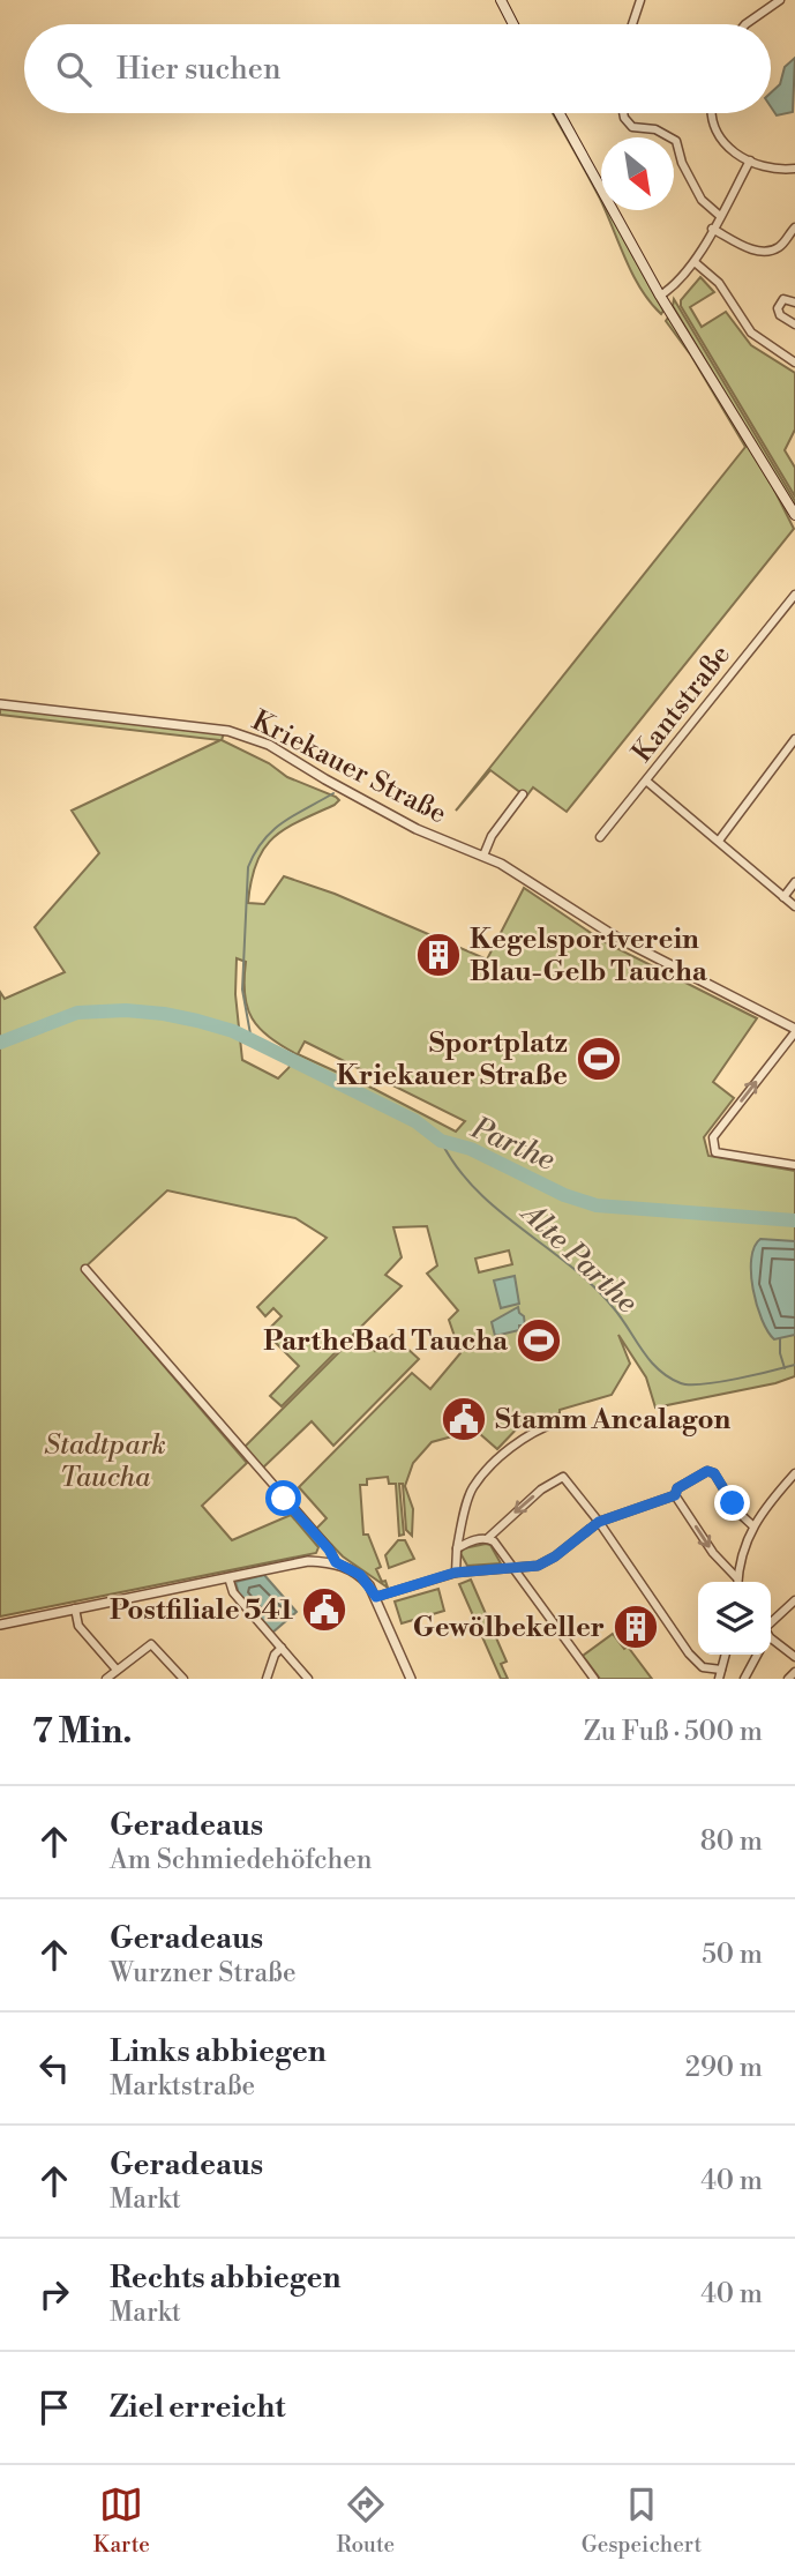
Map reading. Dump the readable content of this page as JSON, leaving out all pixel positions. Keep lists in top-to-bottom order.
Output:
{
  "streets": {
    "street": ["Kantstraße", "Kriekauer Straße"]
  },
  "water": ["Parthe", "Alte Parthe"],
  "parks": ["Stadtpark Taucha"],
  "places": {
    "building": ["Kegelsportverein Blau-Gelb Taucha", "Gewölbekeller"],
    "sports": ["Sportplatz Kriekauer Straße", "PartheBad Taucha"],
    "public building": ["Stamm Ancalagon", "Postfiliale 541"]
  },
  "north": "bottom right",
  "page": {
    "search": "Hier suchen",
    "heading": ["7 Min.", "Zu Fuß · 500 m"],
    "list": [
      ["Geradeaus", "Am Schmiedehöfchen", "80 m"],
      ["Geradeaus", "Wurzner Straße", "50 m"],
      ["Links abbiegen", "Marktstraße", "290 m"],
      ["Geradeaus", "Markt", "40 m"],
      ["Rechts abbiegen", "Markt", "40 m"],
      "Ziel erreicht"
    ],
    "nav": ["Karte", "Route", "Gespeichert"]
  }
}
